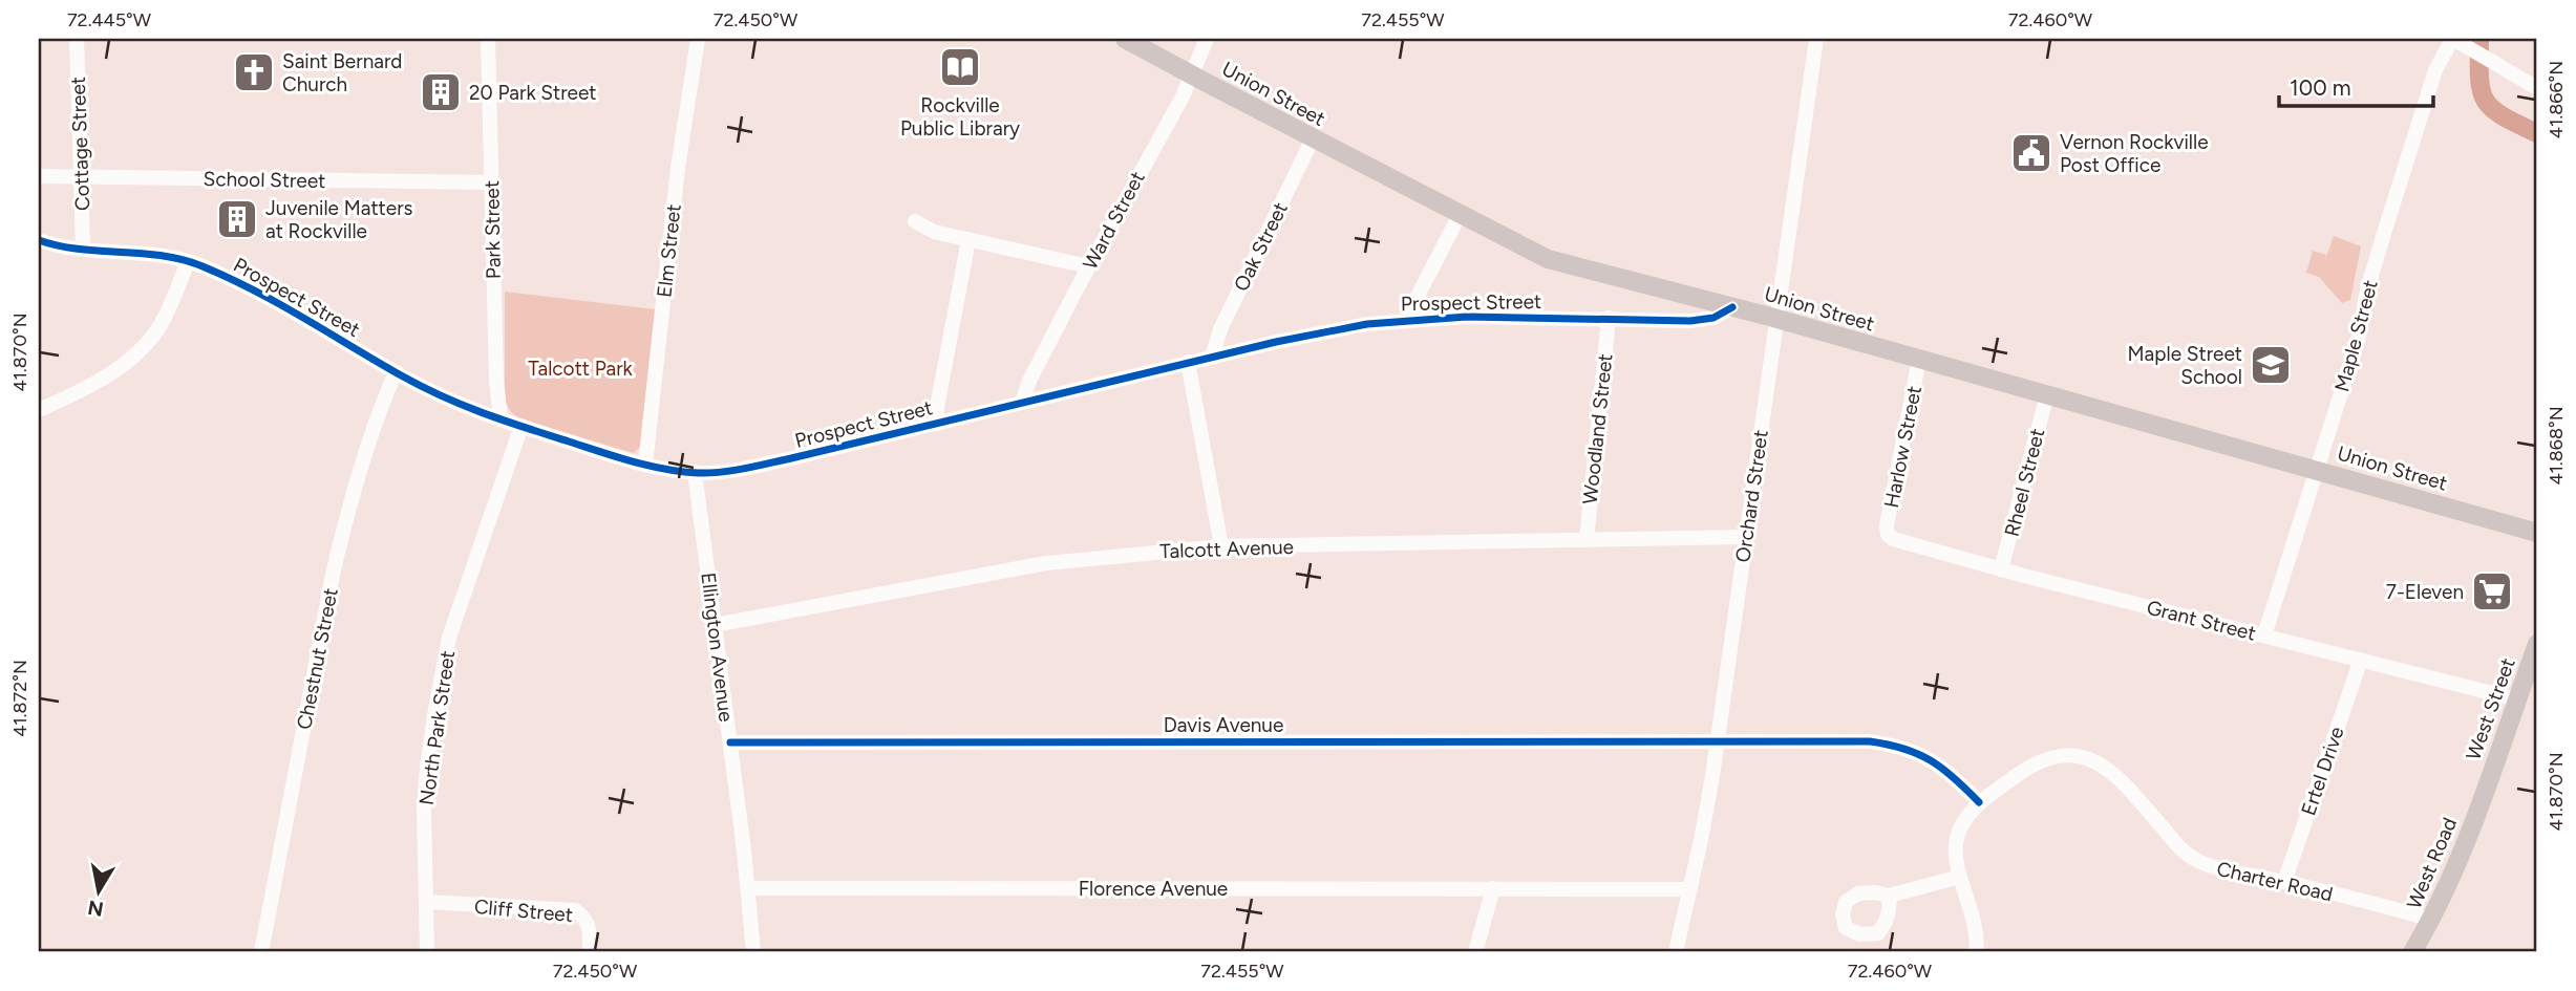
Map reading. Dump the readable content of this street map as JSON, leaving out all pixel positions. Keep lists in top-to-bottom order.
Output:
{
  "streets": {
    "main road": ["Union Street", "West Street", "West Road"],
    "street": [
      "Cottage Street",
      "School Street",
      "Ward Street",
      "Park Street",
      "Oak Street",
      "Elm Street",
      "Prospect Street",
      "Maple Street",
      "Woodland Street",
      "Harlow Street",
      "Rheel Street",
      "Orchard Street",
      "Talcott Avenue",
      "Grant Street",
      "Ellington Avenue",
      "Chestnut Street",
      "Davis Avenue",
      "North Park Street",
      "Ertel Drive",
      "Charter Road",
      "Florence Avenue",
      "Cliff Street"
    ]
  },
  "crossings": [
    ["Union Street", "Ward Street"],
    ["Union Street", "Oak Street"],
    ["Union Street", "Prospect Street"],
    ["Union Street", "Maple Street"],
    ["Union Street", "Harlow Street"],
    ["Union Street", "Rheel Street"],
    ["Union Street", "Orchard Street"],
    ["Cottage Street", "School Street"],
    ["Cottage Street", "Prospect Street"],
    ["School Street", "Park Street"],
    ["Ward Street", "Prospect Street"],
    ["Park Street", "Prospect Street"],
    ["Oak Street", "Prospect Street"],
    ["Elm Street", "Prospect Street"],
    ["Prospect Street", "Woodland Street"],
    ["Prospect Street", "Ellington Avenue"],
    ["Prospect Street", "Chestnut Street"],
    ["Prospect Street", "North Park Street"],
    ["Maple Street", "Grant Street"],
    ["Woodland Street", "Talcott Avenue"],
    ["Harlow Street", "Grant Street"],
    ["Rheel Street", "Grant Street"],
    ["Orchard Street", "Talcott Avenue"],
    ["Orchard Street", "Davis Avenue"],
    ["Orchard Street", "Florence Avenue"],
    ["Talcott Avenue", "Ellington Avenue"],
    ["Grant Street", "West Street"],
    ["Grant Street", "Ertel Drive"],
    ["Ellington Avenue", "Davis Avenue"],
    ["Ellington Avenue", "Florence Avenue"],
    ["West Street", "West Road"],
    ["Davis Avenue", "Charter Road"],
    ["North Park Street", "Cliff Street"],
    ["Ertel Drive", "Charter Road"],
    ["West Road", "Charter Road"]
  ],
  "parks": ["Talcott Park"],
  "places": {
    "library": ["Rockville Public Library"],
    "church": ["Saint Bernard Church"],
    "building": ["20 Park Street", "Juvenile Matters at Rockville"],
    "public building": ["Vernon Rockville Post Office"],
    "school or university": ["Maple Street School"],
    "supermarket": ["7-Eleven"]
  },
  "scale_bar": "100 m",
  "north": "bottom",
  "coordinates": [
    "72.445°W",
    "72.450°W",
    "72.455°W",
    "72.460°W",
    "41.866°N",
    "41.870°N",
    "41.868°N",
    "41.872°N"
  ]
}
